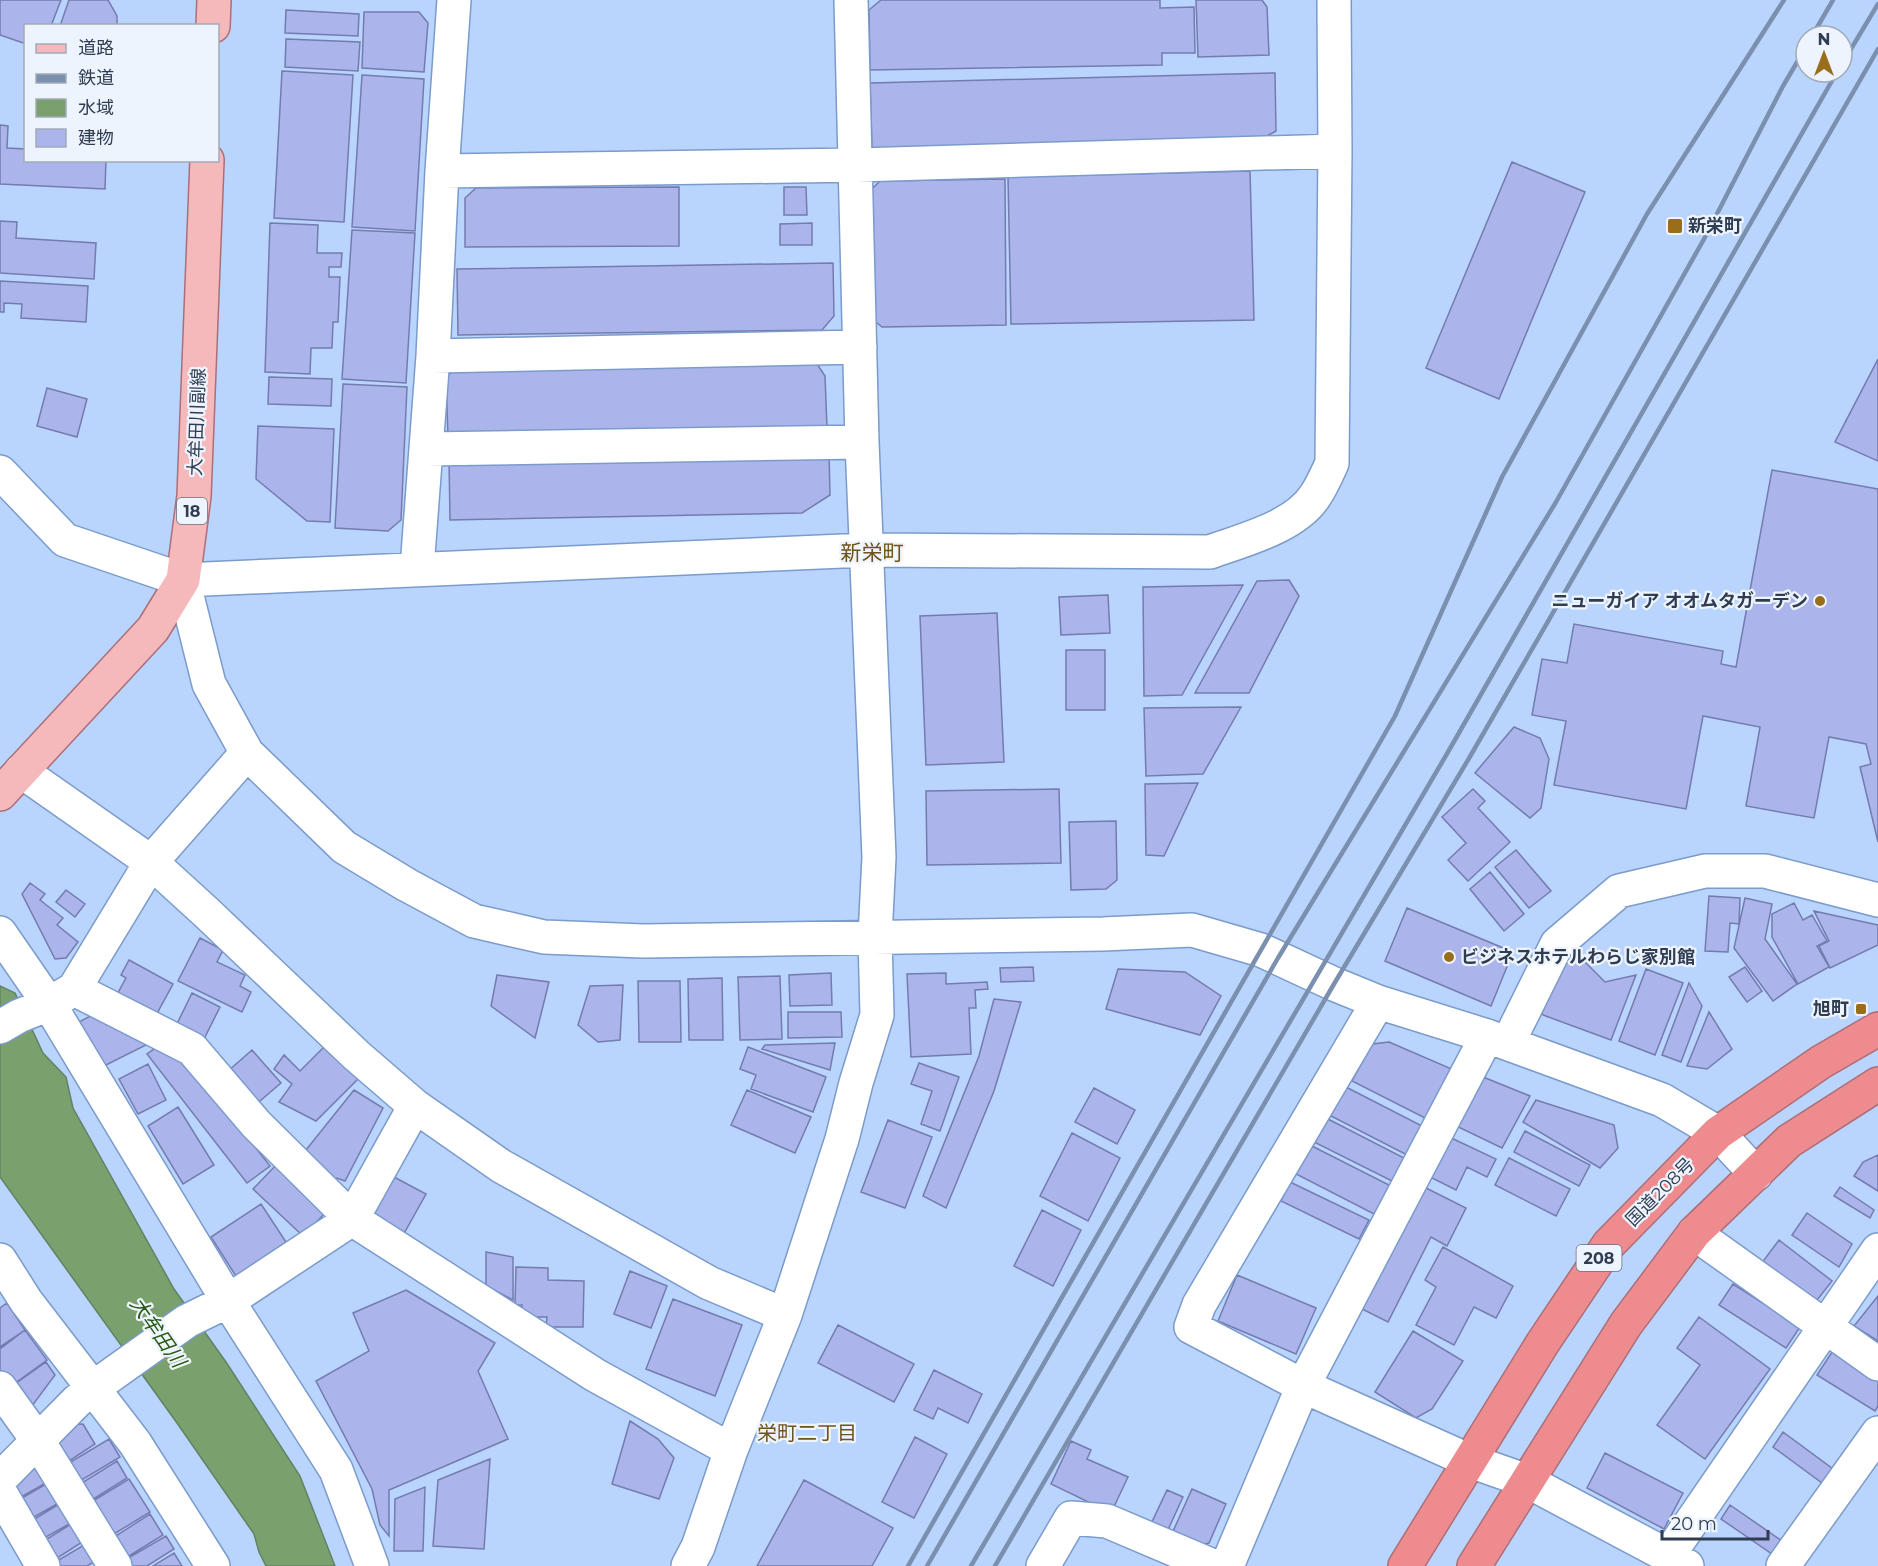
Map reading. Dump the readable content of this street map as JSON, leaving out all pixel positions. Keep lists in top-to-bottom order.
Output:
{
  "streets": {
    "highway": ["国道208号", "208"],
    "main road": ["大牟田川副線", "18"]
  },
  "districts": ["新栄町", "栄町二丁目"],
  "water": ["大牟田川"],
  "places": {
    "transit": ["新栄町", "旭町"],
    "other": ["ニューガイア オオムタガーデン", "ビジネスホテルわらじ家別館"]
  },
  "legend": [
    "道路",
    "鉄道",
    "水域",
    "建物"
  ],
  "scale_bar": "20 m",
  "north": "top"
}
